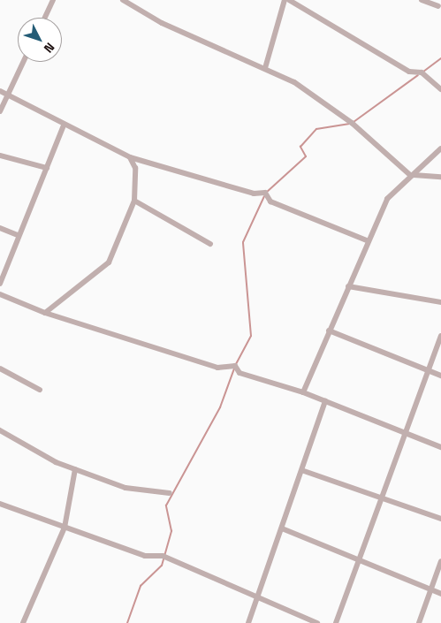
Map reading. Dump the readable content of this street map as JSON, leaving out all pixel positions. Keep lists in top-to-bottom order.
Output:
{
  "north": "bottom right"
}
